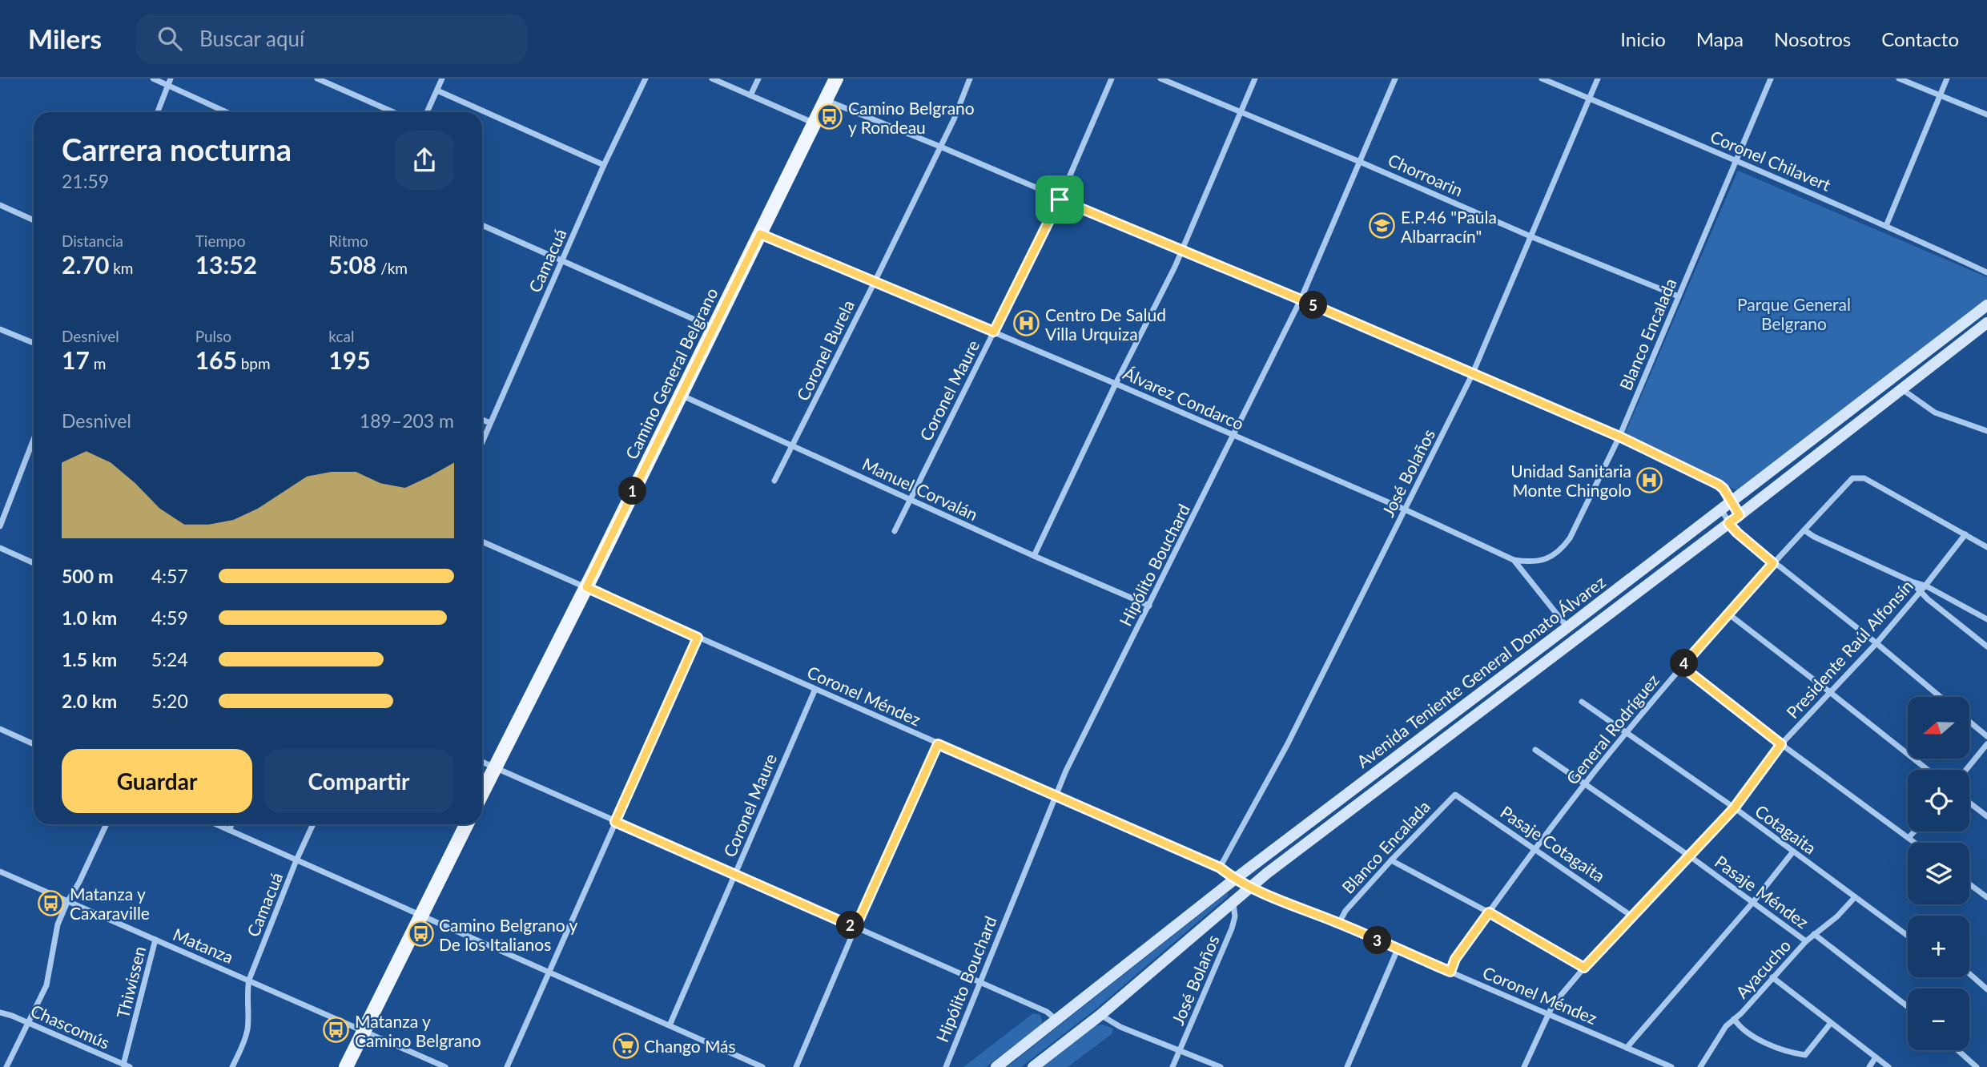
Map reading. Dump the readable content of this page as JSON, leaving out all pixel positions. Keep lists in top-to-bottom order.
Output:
{
  "streets": {
    "main road": ["Camino General Belgrano", "Avenida Teniente General Donato Álvarez"],
    "street": [
      "Coronel Chilavert",
      "Chorroarin",
      "Camacuá",
      "Blanco Encalada",
      "Coronel Burela",
      "Coronel Maure",
      "Álvarez Condarco",
      "José Bolaños",
      "Manuel Corvalán",
      "Hipólito Bouchard",
      "Presidente Raúl Alfonsín",
      "Coronel Méndez",
      "General Rodríguez",
      "Cotagaita",
      "Pasaje Cotagaita",
      "Pasaje Méndez",
      "Matanza",
      "Ayacucho",
      "Thiwissen",
      "Chascomús"
    ]
  },
  "crossings": [
    ["Coronel Chilavert", "Blanco Encalada"],
    ["Coronel Chilavert", "José Bolaños"],
    ["Chorroarin", "Blanco Encalada"],
    ["Chorroarin", "José Bolaños"],
    ["Chorroarin", "Hipólito Bouchard"],
    ["Camacuá", "Matanza"],
    ["Blanco Encalada", "Álvarez Condarco"],
    ["Blanco Encalada", "Coronel Méndez"],
    ["Blanco Encalada", "Pasaje Cotagaita"],
    ["Coronel Burela", "Álvarez Condarco"],
    ["Coronel Burela", "Manuel Corvalán"],
    ["Camino General Belgrano", "Álvarez Condarco"],
    ["Camino General Belgrano", "Manuel Corvalán"],
    ["Camino General Belgrano", "Coronel Méndez"],
    ["Coronel Maure", "Álvarez Condarco"],
    ["Coronel Maure", "Manuel Corvalán"],
    ["Coronel Maure", "Coronel Méndez"],
    ["Álvarez Condarco", "José Bolaños"],
    ["Álvarez Condarco", "Hipólito Bouchard"],
    ["Álvarez Condarco", "Avenida Teniente General Donato Álvarez"],
    ["José Bolaños", "Avenida Teniente General Donato Álvarez"],
    ["José Bolaños", "Coronel Méndez"],
    ["Manuel Corvalán", "Hipólito Bouchard"],
    ["Hipólito Bouchard", "Coronel Méndez"],
    ["Presidente Raúl Alfonsín", "Coronel Méndez"],
    ["Presidente Raúl Alfonsín", "General Rodríguez"],
    ["Presidente Raúl Alfonsín", "Cotagaita"],
    ["Presidente Raúl Alfonsín", "Pasaje Cotagaita"],
    ["Presidente Raúl Alfonsín", "Pasaje Méndez"],
    ["Avenida Teniente General Donato Álvarez", "Coronel Méndez"],
    ["Coronel Méndez", "General Rodríguez"],
    ["General Rodríguez", "Cotagaita"],
    ["General Rodríguez", "Pasaje Cotagaita"],
    ["General Rodríguez", "Pasaje Méndez"],
    ["Cotagaita", "Ayacucho"],
    ["Pasaje Méndez", "Ayacucho"],
    ["Matanza", "Thiwissen"],
    ["Thiwissen", "Chascomús"]
  ],
  "parks": ["Parque General Belgrano"],
  "places": {
    "bus stop": [
      "Camino Belgrano y Rondeau",
      "Matanza y Caxaraville",
      "Camino Belgrano y De los Italianos",
      "Matanza y Camino Belgrano"
    ],
    "school or university": ["E.P.46 \"Paula Albarracín\""],
    "hospital": ["Centro De Salud Villa Urquiza", "Unidad Sanitaria Monte Chingolo"],
    "supermarket": ["Chango Más"]
  },
  "north": "left",
  "page": {
    "header": "Milers",
    "search": "Buscar aquí",
    "nav": [
      "Inicio",
      "Mapa",
      "Nosotros",
      "Contacto"
    ],
    "heading": ["Carrera nocturna", "21:59"],
    "stats": [
      ["Distancia", "2.70 km"],
      ["Tiempo", "13:52"],
      ["Ritmo", "5:08 /km"],
      ["Desnivel", "17 m"],
      ["Pulso", "165 bpm"],
      ["kcal", "195"]
    ],
    "pins": [
      "5",
      "1",
      "4",
      "2",
      "3"
    ],
    "chart": ["Desnivel", "189–203 m"],
    "list": [
      {
        "name": "500 m",
        "note": "4:57"
      },
      {
        "name": "1.0 km",
        "note": "4:59"
      },
      {
        "name": "1.5 km",
        "note": "5:24"
      },
      {
        "name": "2.0 km",
        "note": "5:20"
      }
    ],
    "map_buttons": ["+", "−"],
    "buttons": ["Guardar", "Compartir"]
  }
}
